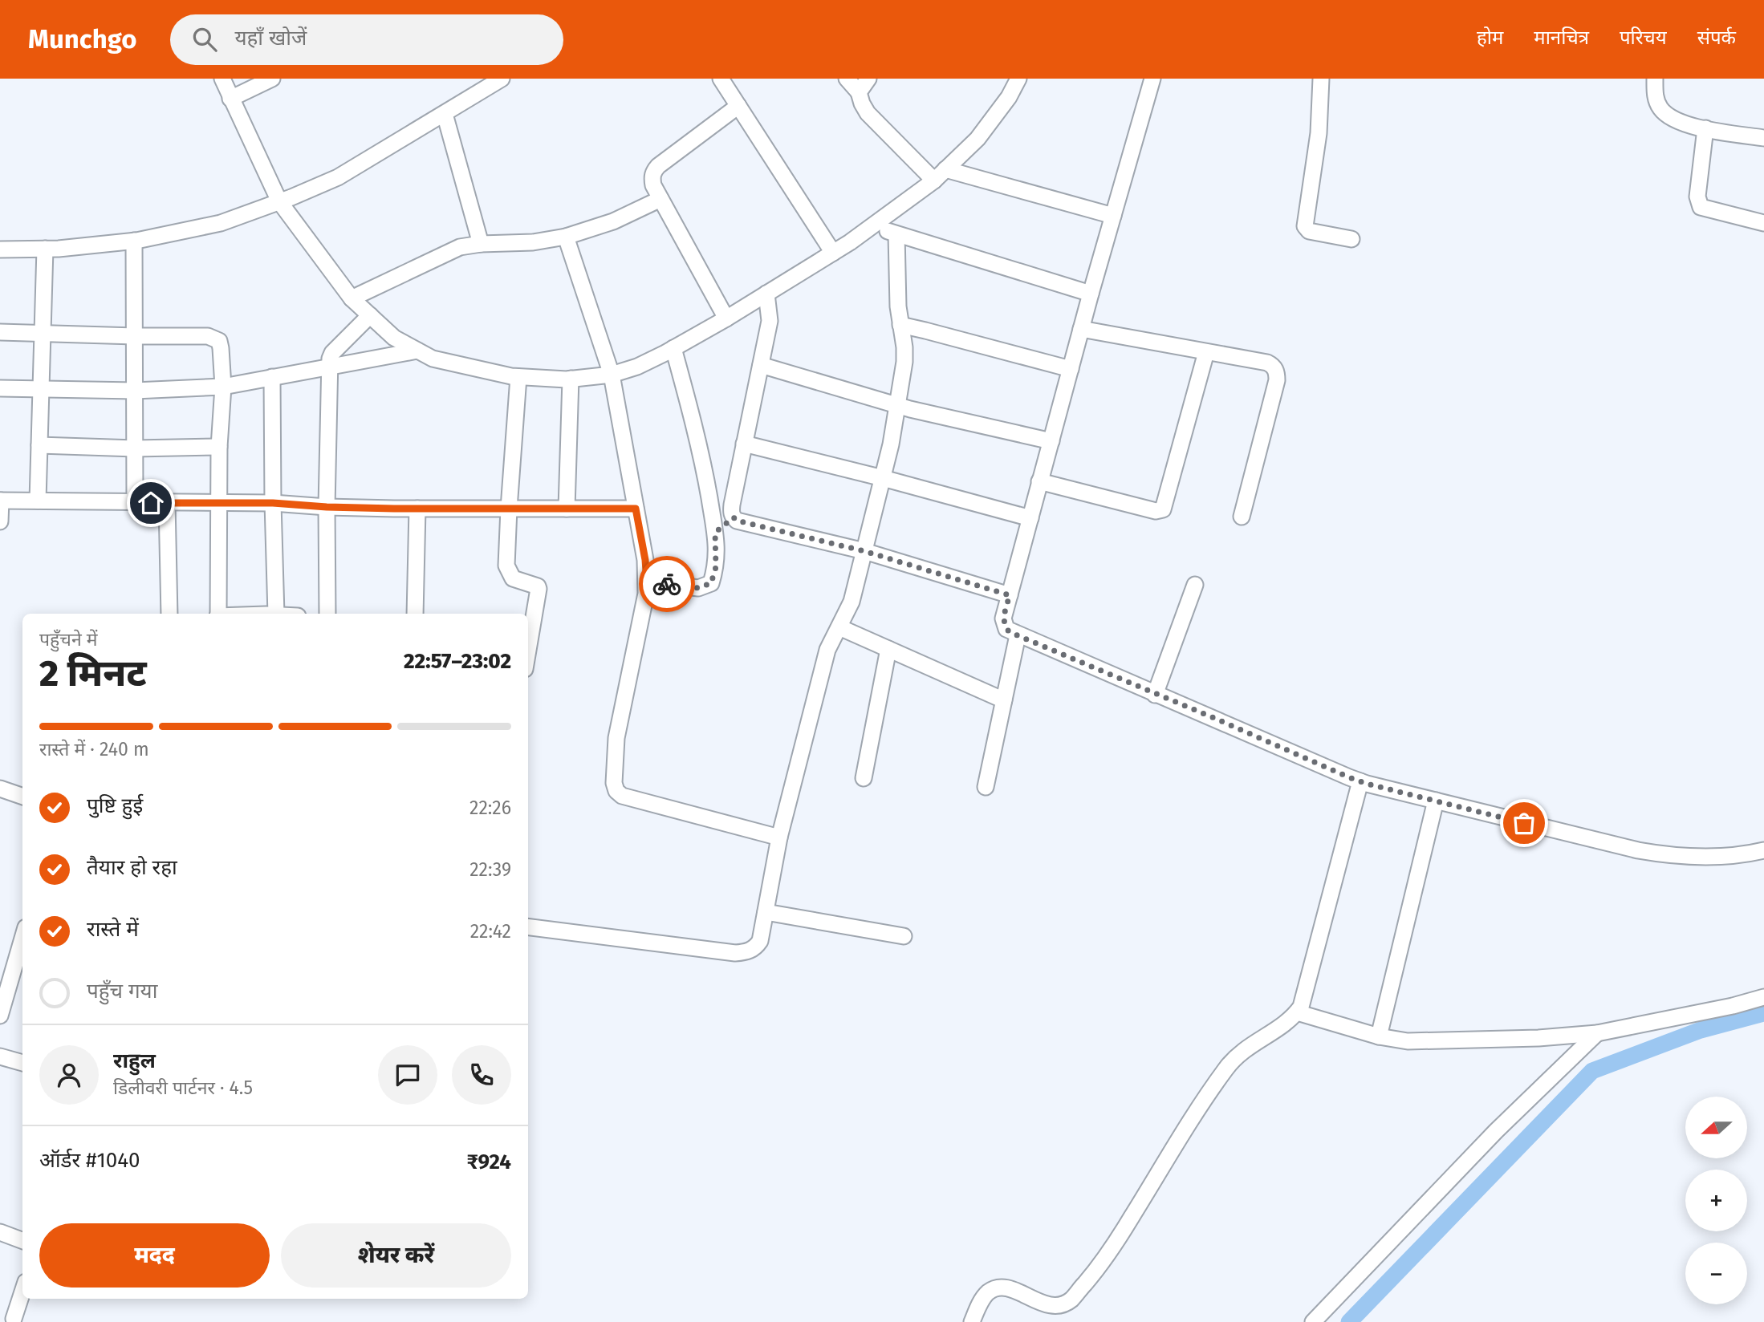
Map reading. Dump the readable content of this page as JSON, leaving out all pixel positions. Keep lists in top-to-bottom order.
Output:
{
  "north": "left",
  "page": {
    "header": "Munchgo",
    "search": "यहाँ खोजें",
    "nav": [
      "होम",
      "मानचित्र",
      "परिचय",
      "संपर्क"
    ],
    "heading": ["2 मिनट", "पहुँचने में", "22:57–23:02"],
    "panel": [
      "राहुल",
      "डिलीवरी पार्टनर · 4.5",
      "ऑर्डर #1040",
      "₹924"
    ],
    "bar": "रास्ते में · 240 m",
    "list": [
      ["पुष्टि हुई", "22:26"],
      ["तैयार हो रहा", "22:39"],
      ["रास्ते में", "22:42"],
      "पहुँच गया"
    ],
    "map_buttons": ["+", "−"],
    "buttons": ["मदद", "शेयर करें"]
  }
}
